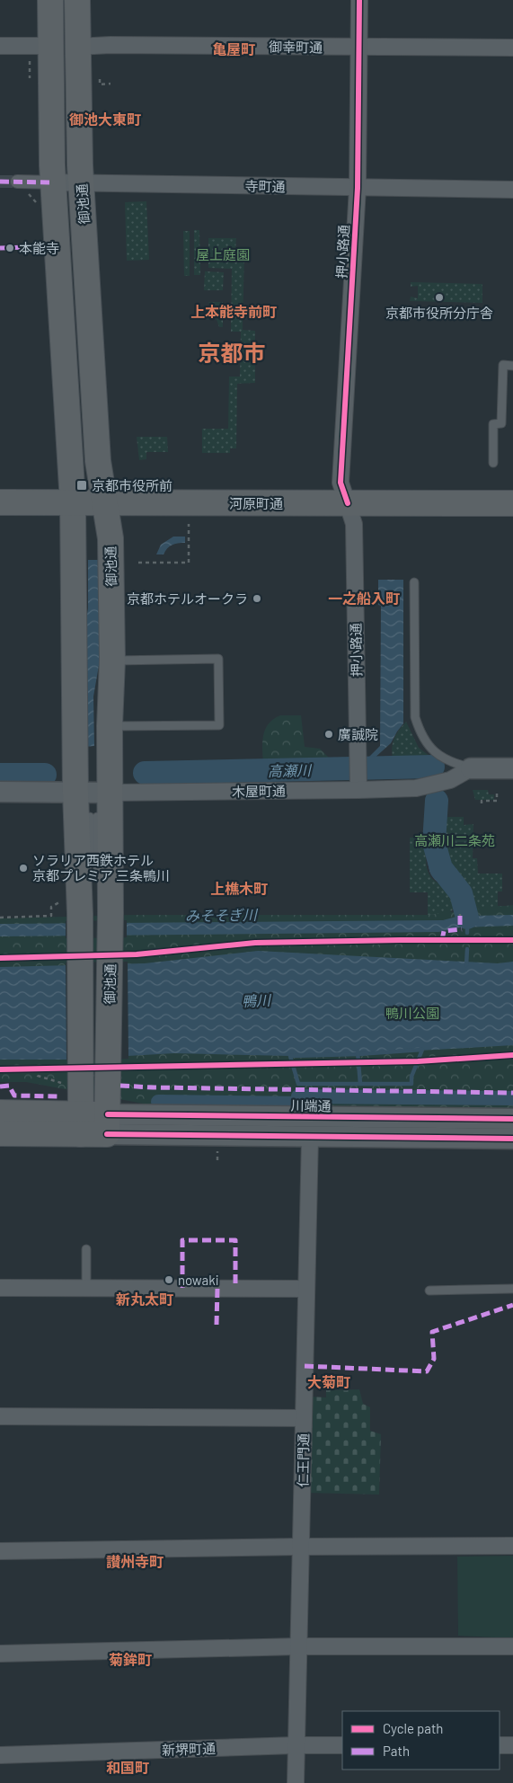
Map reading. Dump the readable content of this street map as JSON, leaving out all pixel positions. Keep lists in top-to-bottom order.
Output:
{
  "streets": {
    "main road": ["御池通", "河原町通", "川端通"],
    "street": [
      "御幸町通",
      "寺町通",
      "押小路通",
      "木屋町通",
      "仁王門通",
      "新堺町通"
    ]
  },
  "crossings": [
    ["御幸町通", "御池通"],
    ["御幸町通", "押小路通"],
    ["寺町通", "御池通"],
    ["寺町通", "押小路通"],
    ["御池通", "河原町通"],
    ["御池通", "木屋町通"],
    ["御池通", "川端通"],
    ["押小路通", "河原町通"],
    ["押小路通", "木屋町通"],
    ["川端通", "仁王門通"],
    ["仁王門通", "新堺町通"]
  ],
  "districts": [
    "亀屋町",
    "御池大東町",
    "上本能寺前町",
    "京都市",
    "一之船入町",
    "上樵木町",
    "新丸太町",
    "大菊町",
    "讃州寺町",
    "菊鉾町",
    "和国町"
  ],
  "water": ["高瀬川", "みそそぎ川", "鴨川"],
  "parks": ["屋上庭園", "高瀬川二条苑", "鴨川公園"],
  "places": {
    "other": [
      "本能寺",
      "京都市役所分庁舎",
      "京都ホテルオークラ",
      "廣誠院",
      "ソラリア西鉄ホテル 京都プレミア 三条鴨川",
      "nowaki"
    ],
    "transit": ["京都市役所前"]
  },
  "legend": ["Cycle path", "Path"]
}
